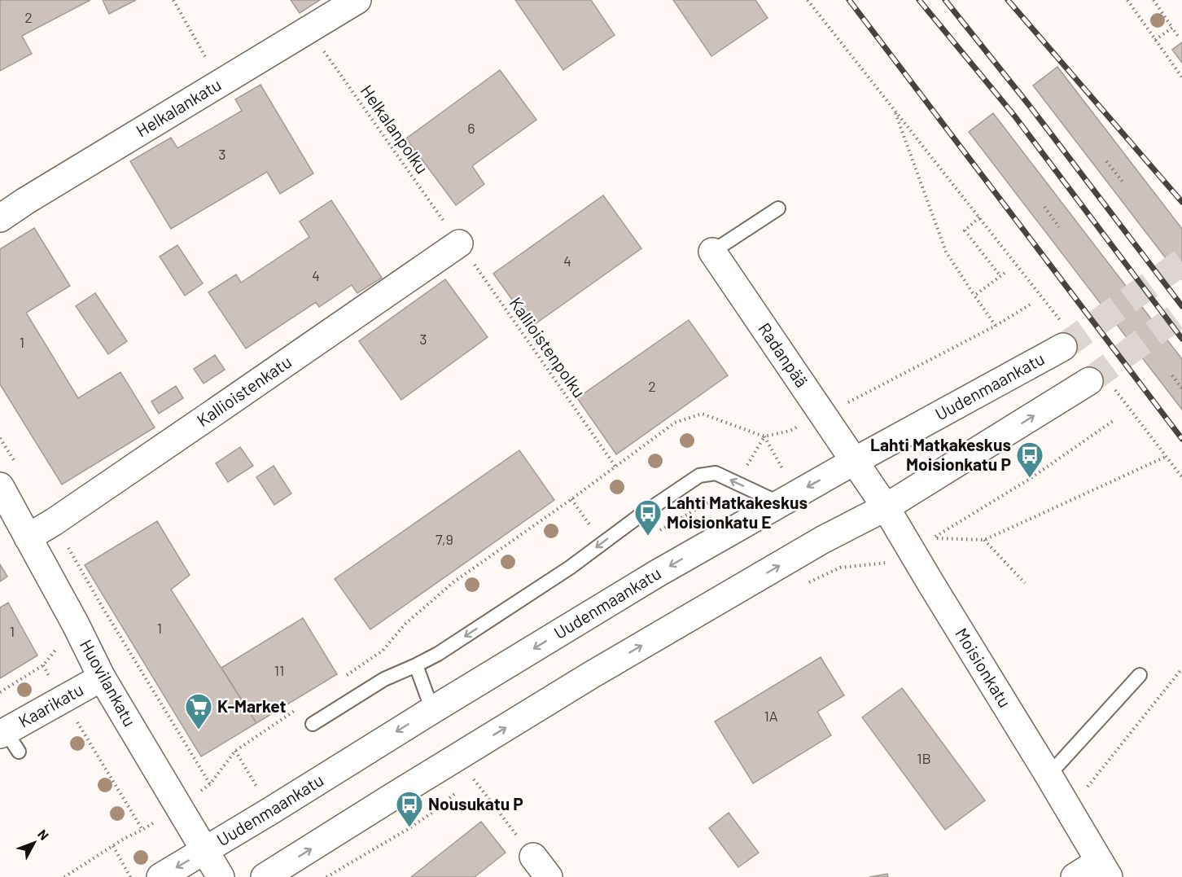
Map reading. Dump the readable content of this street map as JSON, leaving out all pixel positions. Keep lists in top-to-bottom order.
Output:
{
  "streets": {
    "street": [
      "Helkalankatu",
      "Radanpää",
      "Uudenmaankatu",
      "Kallioistenkatu",
      "Moisionkatu",
      "Huovilankatu",
      "Kaarikatu"
    ],
    "path": ["Helkalanpolku", "Kallioistenpolku"]
  },
  "crossings": [
    ["Helkalankatu", "Helkalanpolku"],
    ["Helkalanpolku", "Kallioistenpolku"],
    ["Helkalanpolku", "Kallioistenkatu"],
    ["Kallioistenpolku", "Kallioistenkatu"],
    ["Radanpää", "Uudenmaankatu"],
    ["Radanpää", "Moisionkatu"],
    ["Uudenmaankatu", "Moisionkatu"],
    ["Uudenmaankatu", "Huovilankatu"],
    ["Kallioistenkatu", "Huovilankatu"],
    ["Huovilankatu", "Kaarikatu"]
  ],
  "places": {
    "bus stop": ["Lahti Matkakeskus Moisionkatu P", "Lahti Matkakeskus Moisionkatu E", "Nousukatu P"],
    "supermarket": ["K-Market"]
  },
  "house_numbers": [
    "2",
    "6",
    "3",
    "4",
    "4",
    "3",
    "1",
    "2",
    "7,9",
    "1",
    "1",
    "11",
    "1A",
    "1B"
  ],
  "north": "top right"
}
